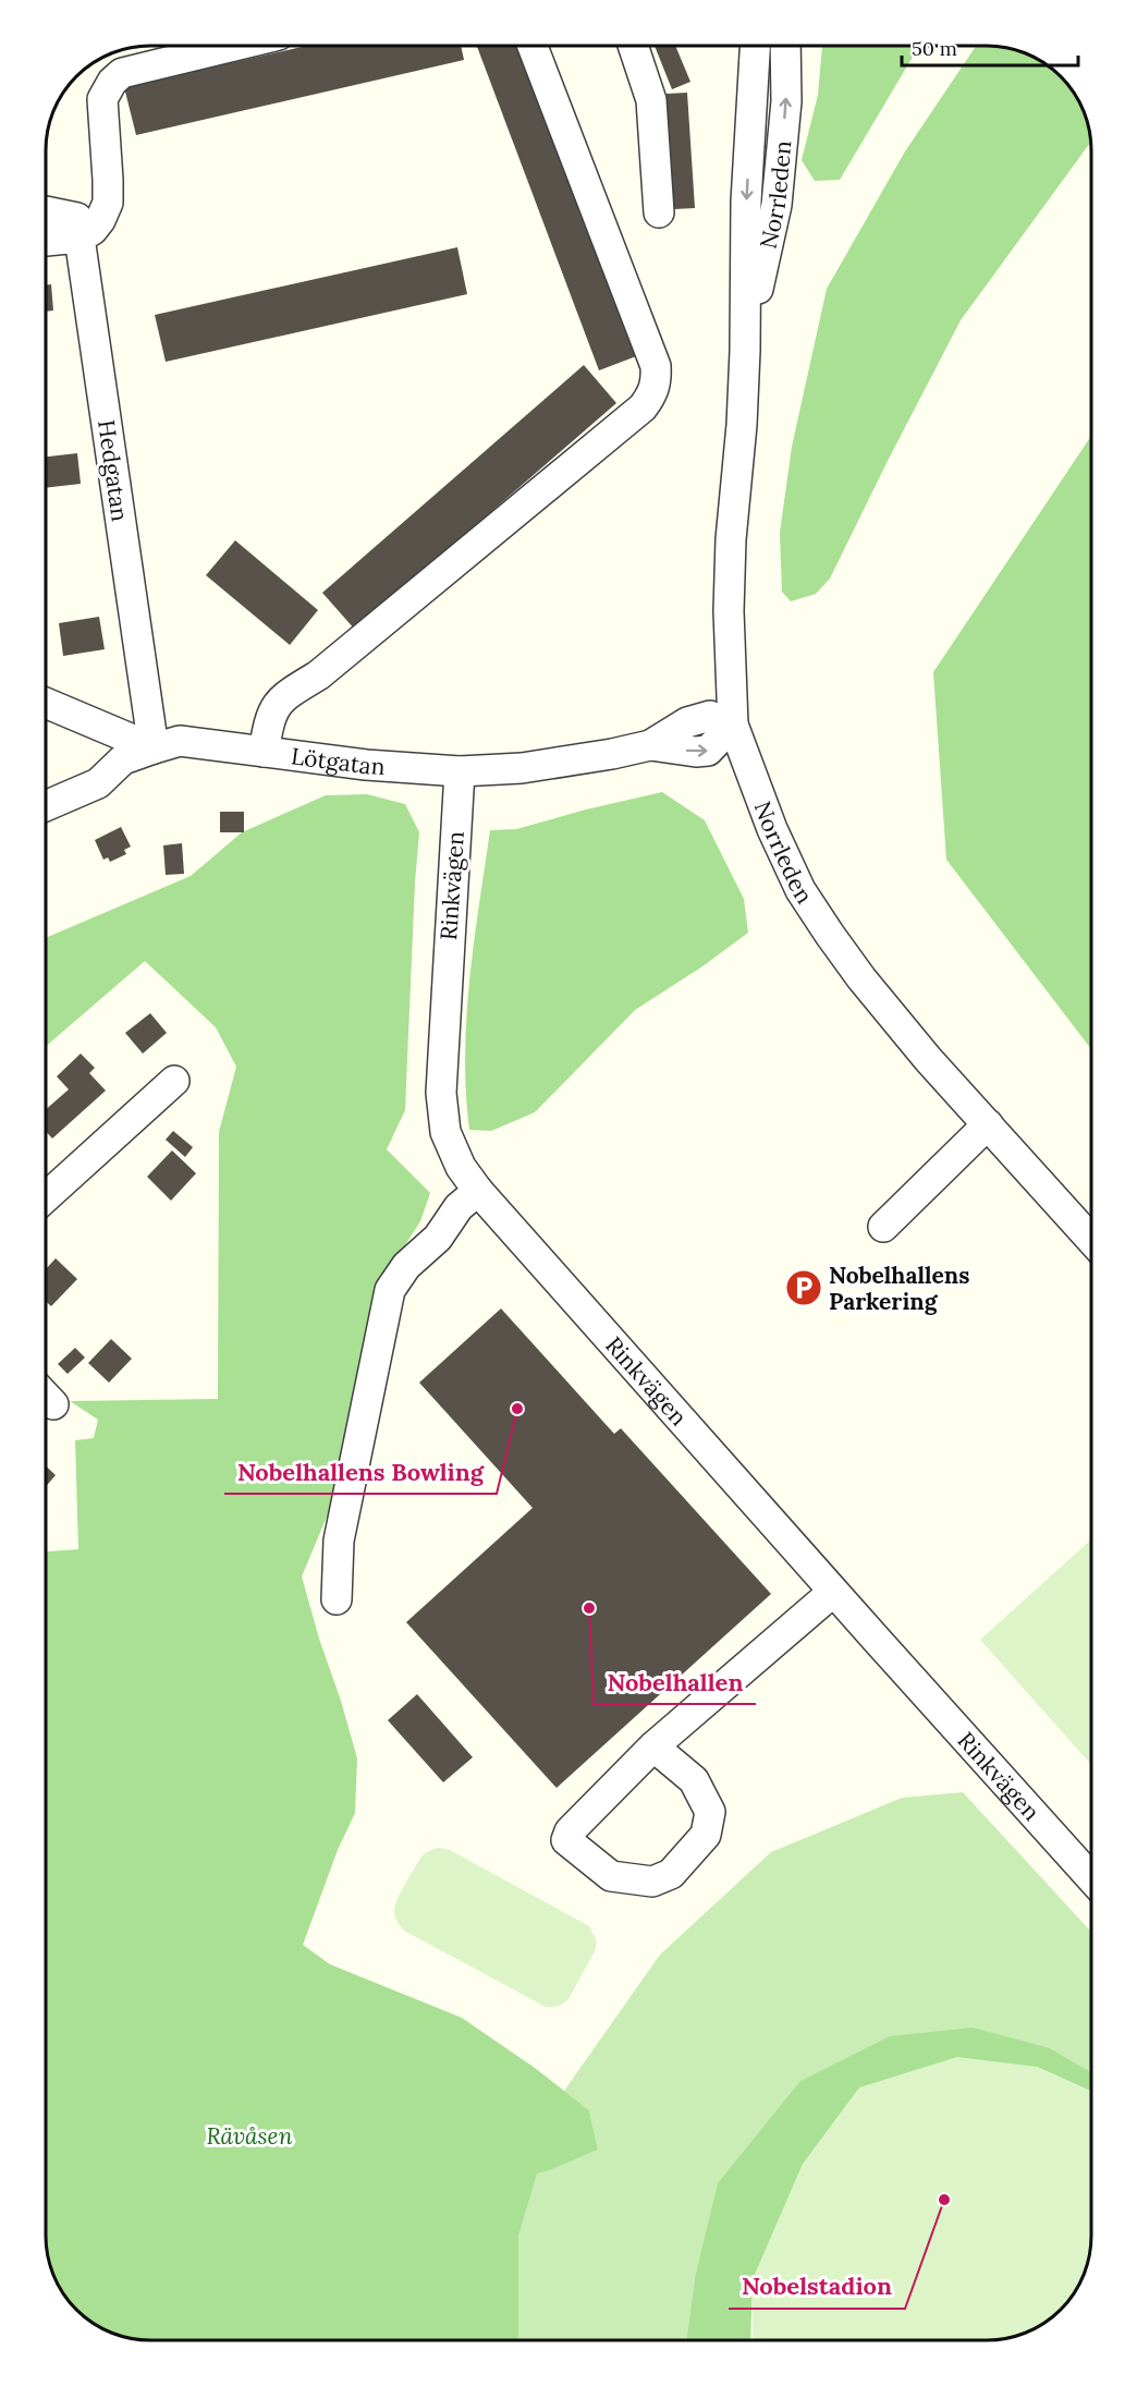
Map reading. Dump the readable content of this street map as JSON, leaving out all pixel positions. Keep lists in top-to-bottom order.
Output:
{
  "streets": {
    "street": [
      "Norrleden",
      "Hedgatan",
      "Lötgatan",
      "Rinkvägen"
    ]
  },
  "crossings": [
    ["Norrleden", "Lötgatan"],
    ["Hedgatan", "Lötgatan"],
    ["Lötgatan", "Rinkvägen"]
  ],
  "parks": ["Rävåsen"],
  "places": {
    "parking": ["Nobelhallens Parkering"],
    "other": ["Nobelhallens Bowling", "Nobelhallen", "Nobelstadion"]
  },
  "scale_bar": "50 m"
}
